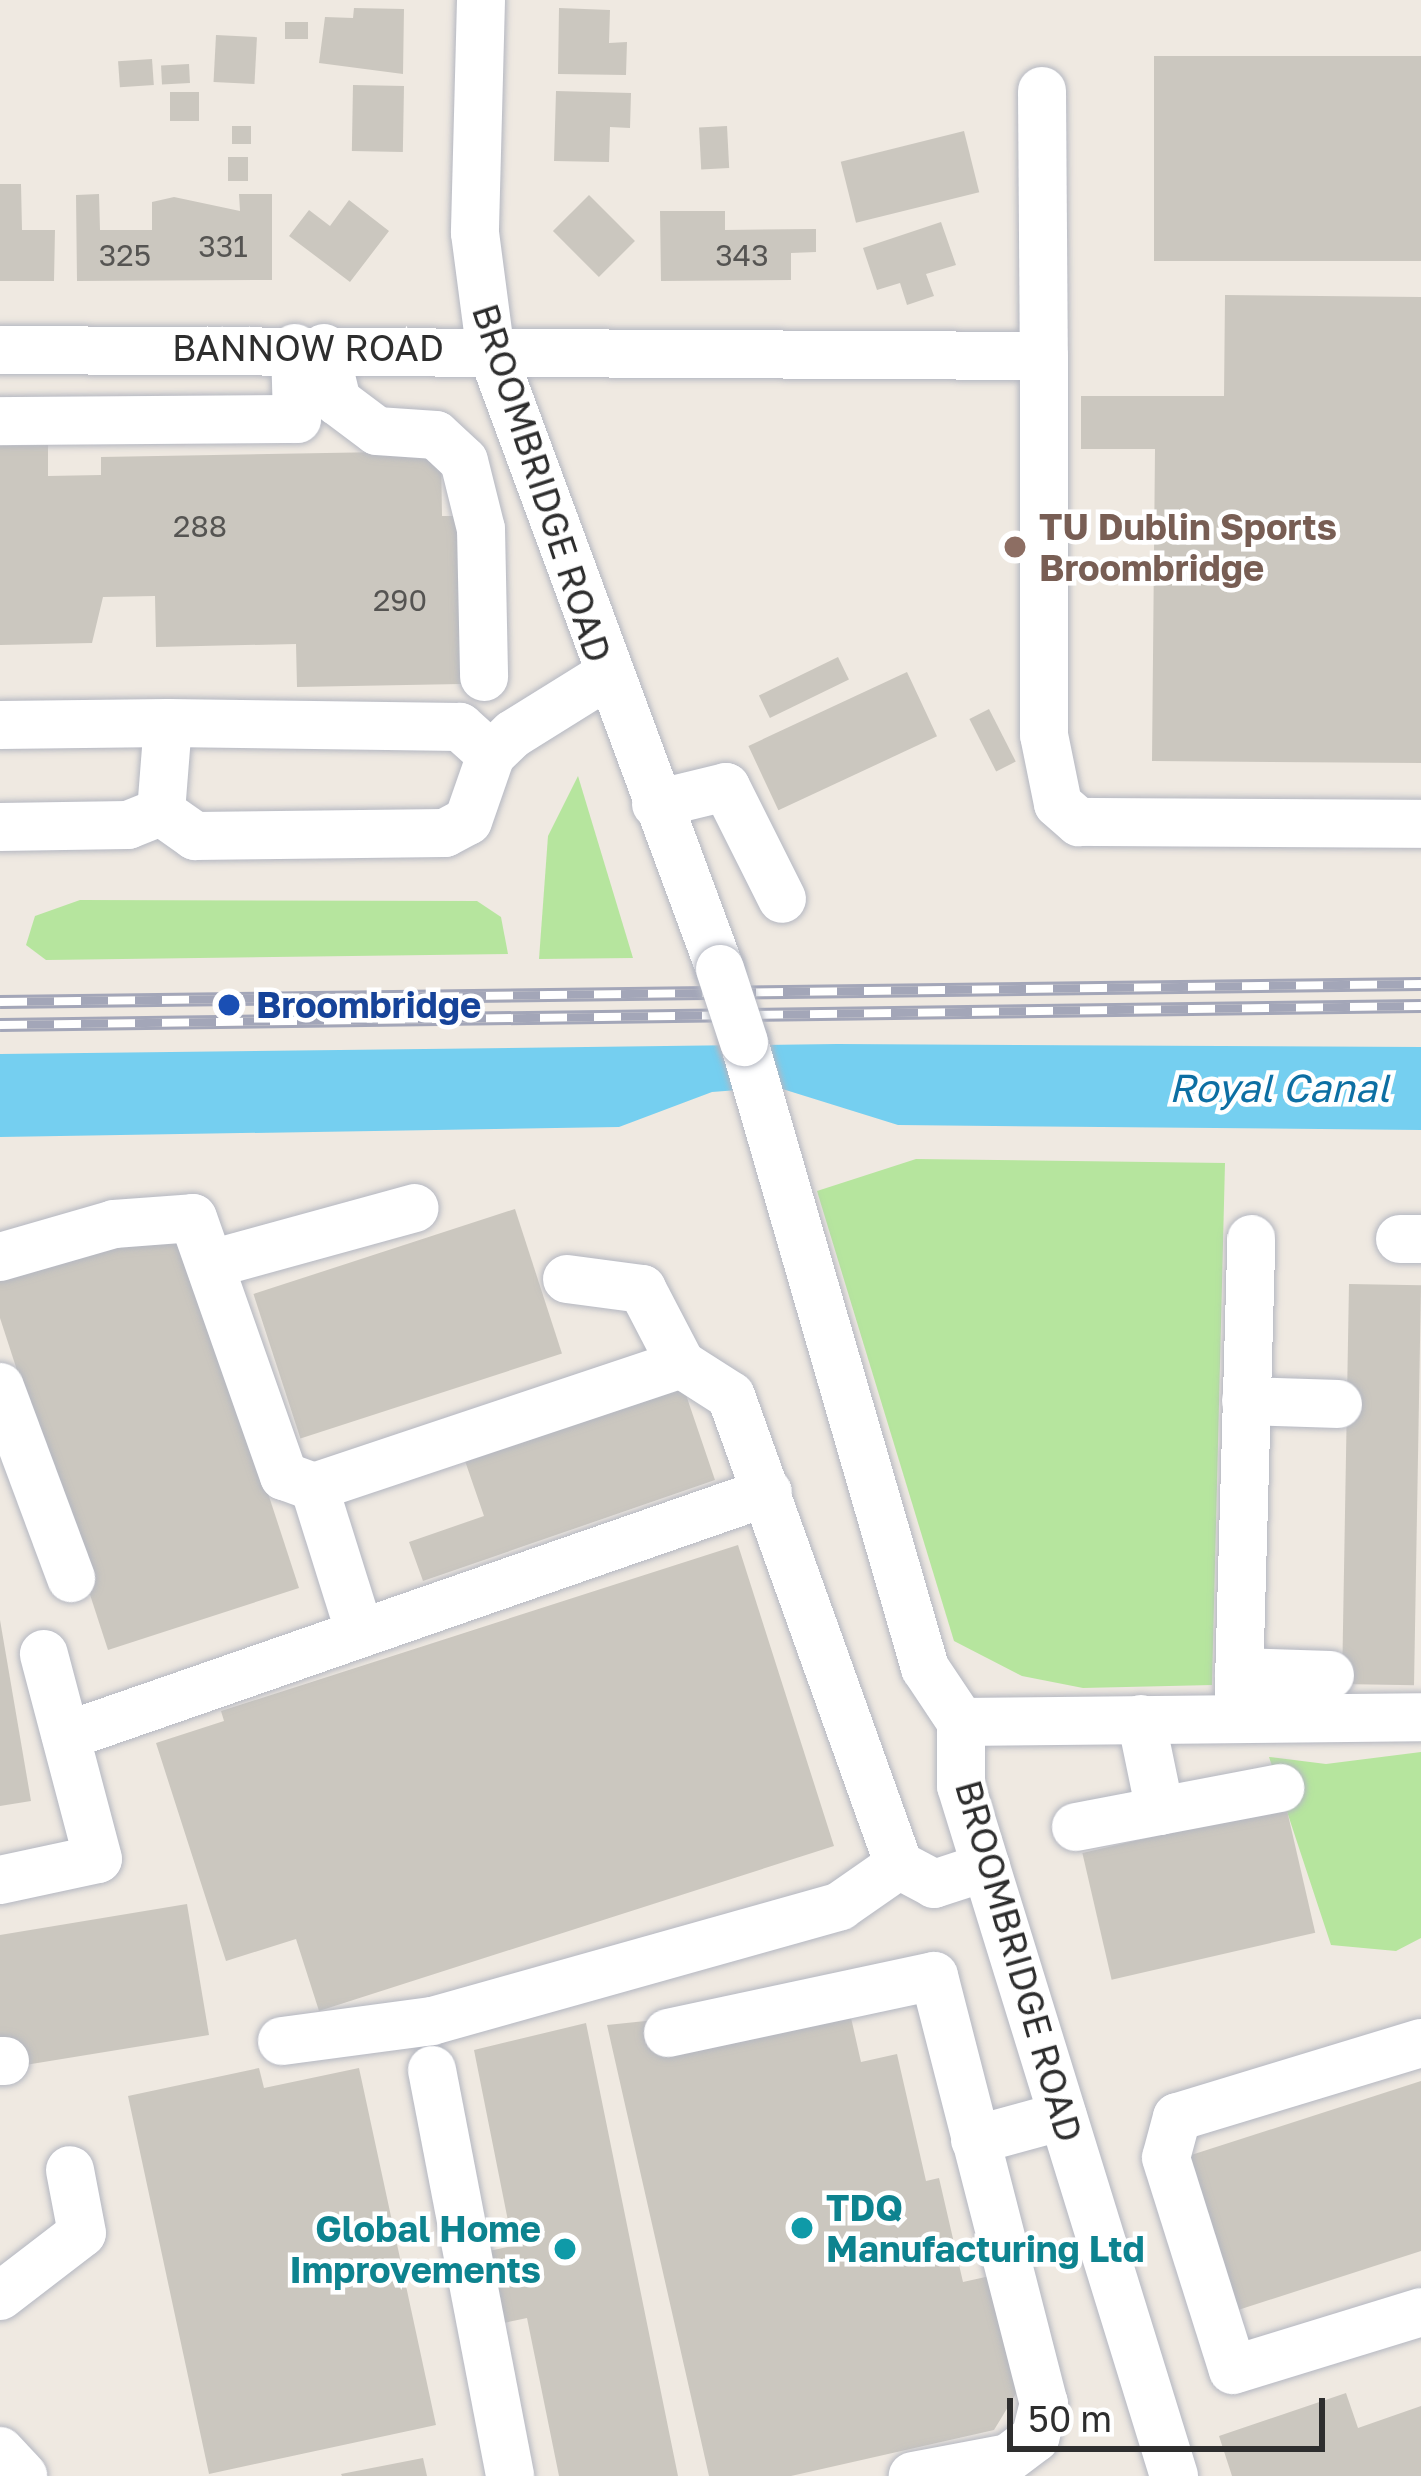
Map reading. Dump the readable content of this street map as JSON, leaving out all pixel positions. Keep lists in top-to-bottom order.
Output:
{
  "streets": {
    "street": ["BANNOW ROAD", "BROOMBRIDGE ROAD"]
  },
  "crossings": [
    ["BANNOW ROAD", "BROOMBRIDGE ROAD"]
  ],
  "water": ["Royal Canal"],
  "places": [
    "TU Dublin Sports Broombridge",
    "Broombridge",
    "TDQ Manufacturing Ltd",
    "Global Home Improvements"
  ],
  "house_numbers": [
    "331",
    "325",
    "343",
    "288",
    "290"
  ],
  "scale_bar": "50 m"
}
